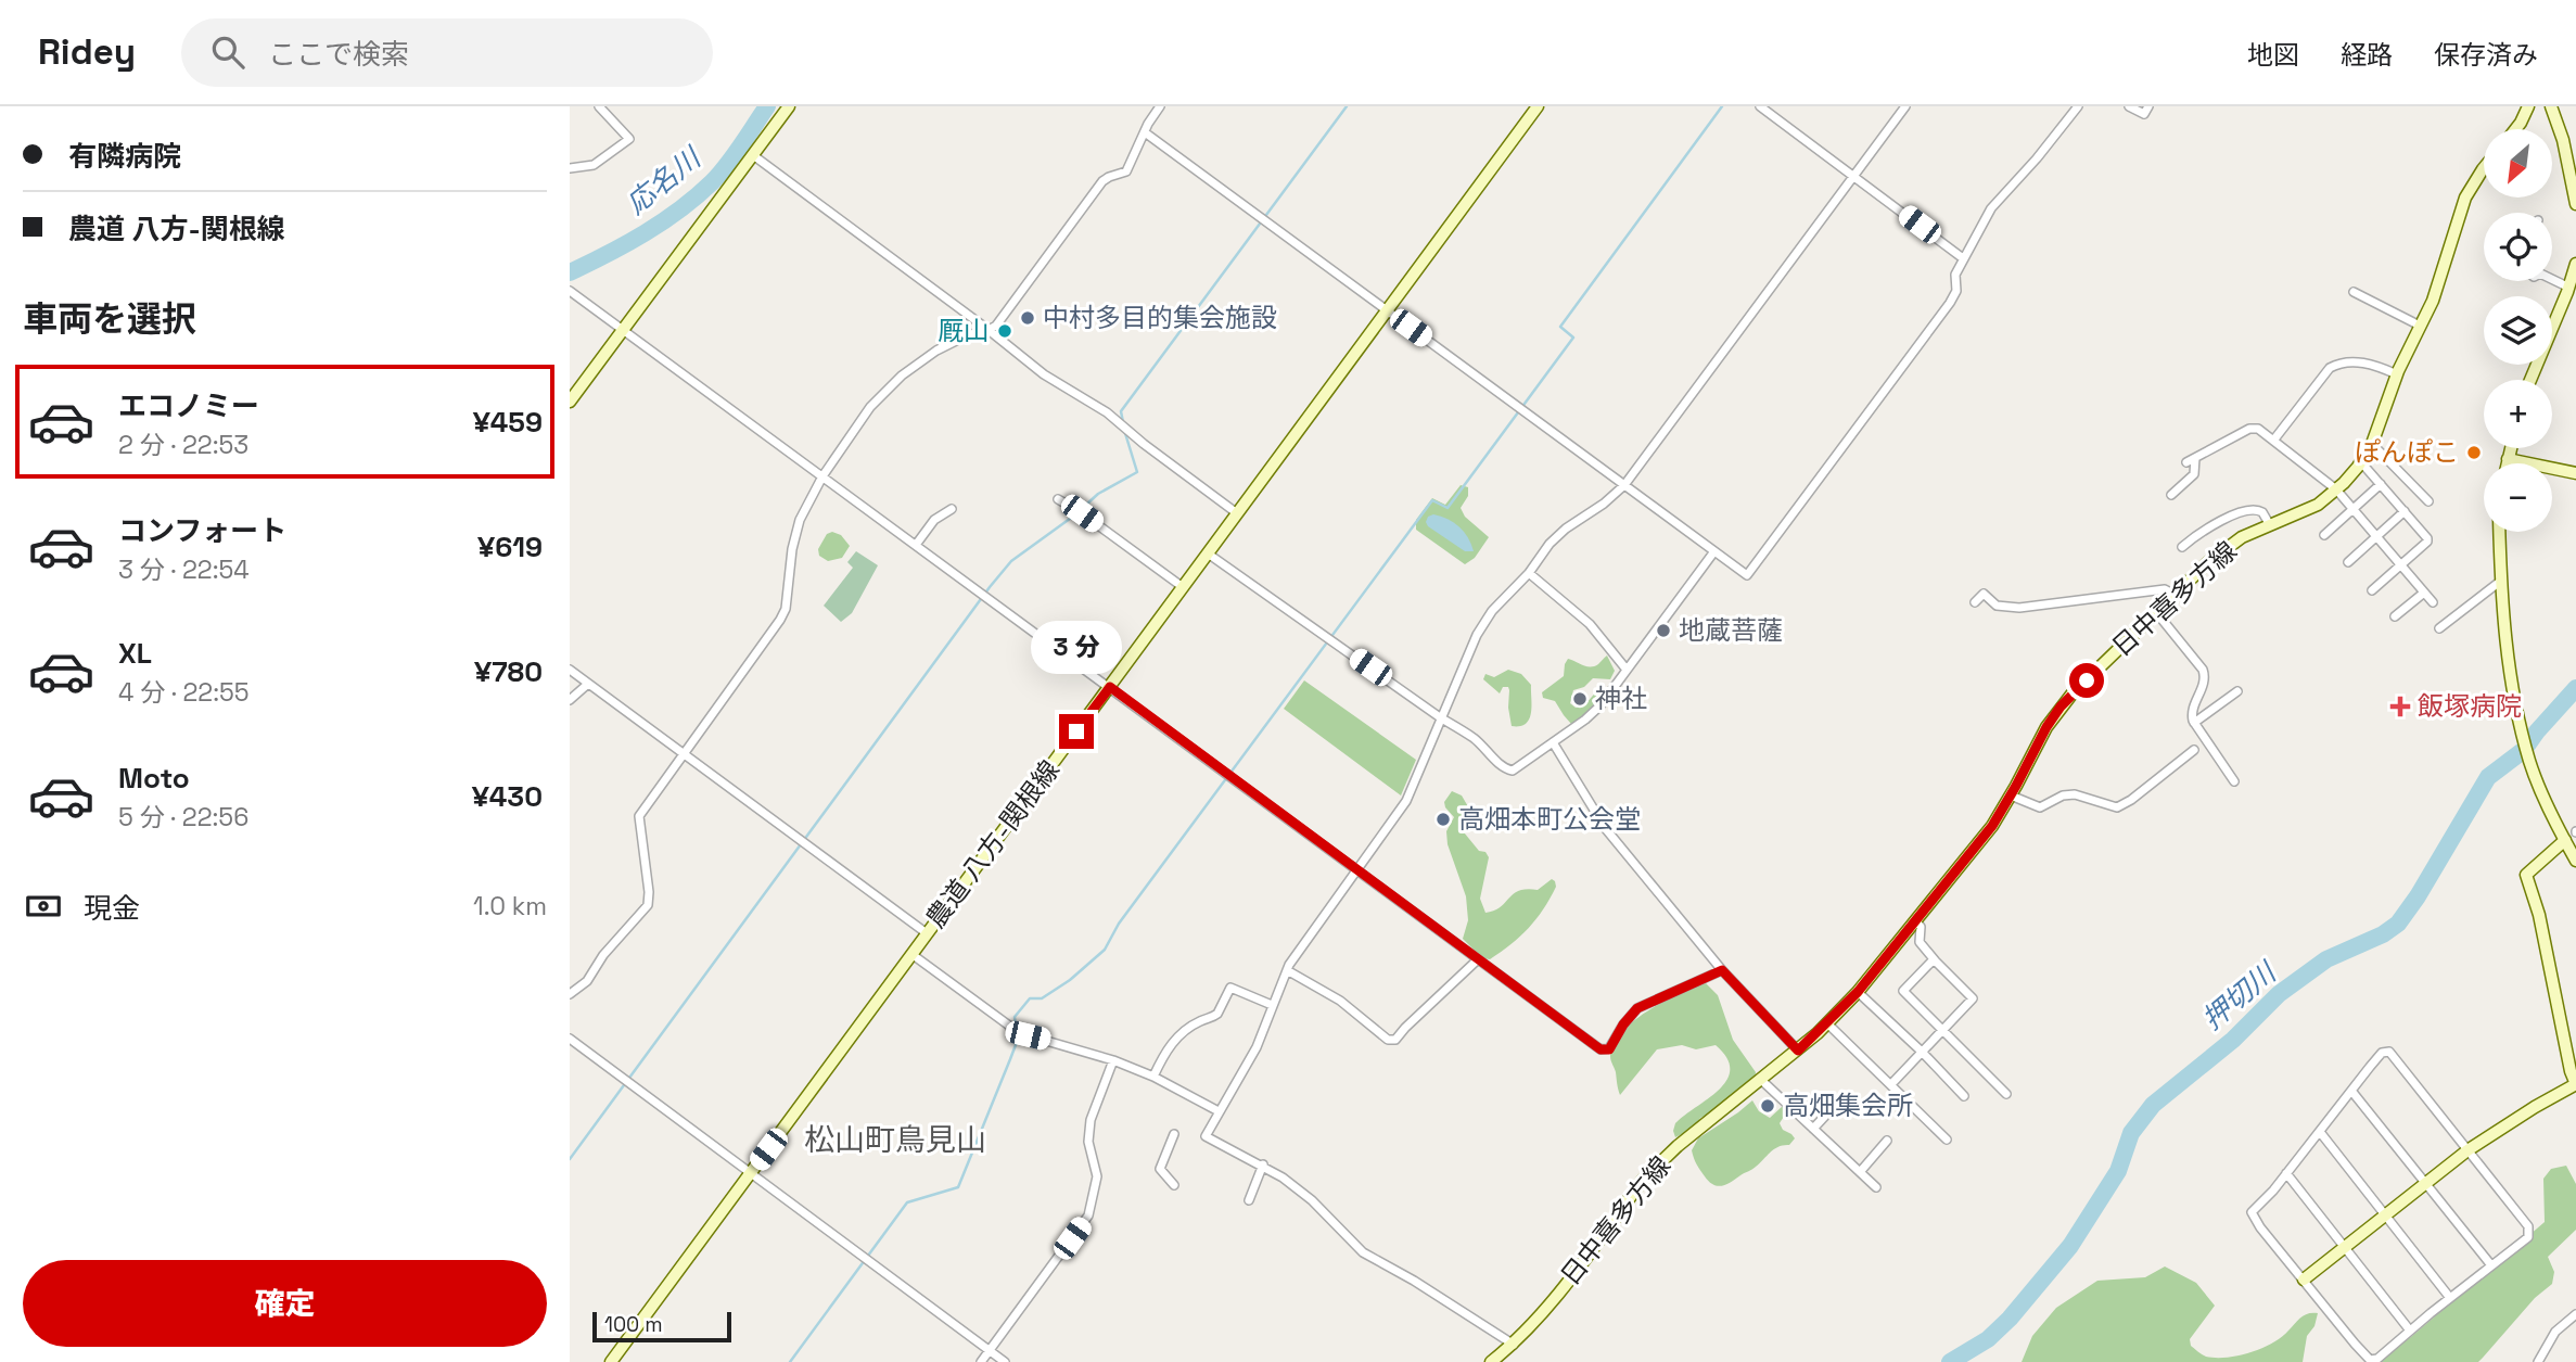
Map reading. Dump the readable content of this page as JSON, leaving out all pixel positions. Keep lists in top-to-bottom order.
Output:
{
  "streets": {
    "street": ["日中喜多方線", "農道 八方-関根線"]
  },
  "districts": ["松山町鳥見山"],
  "water": ["応名川", "押切川"],
  "places": {
    "other": [
      "中村多目的集会施設",
      "厩山",
      "ぽんぽこ",
      "地蔵菩薩",
      "神社",
      "高畑本町公会堂",
      "高畑集会所"
    ],
    "health": ["飯塚病院"]
  },
  "scale_bar": "100 m",
  "north": "bottom left",
  "page": {
    "header": "Ridey",
    "search": "ここで検索",
    "nav": ["地図", "経路", "保存済み"],
    "banner": ["有隣病院", "農道 八方-関根線"],
    "map_buttons": ["+", "−"],
    "heading": "車両を選択",
    "list": [
      {
        "name": "エコノミー",
        "note": "2 分 · 22:53",
        "value": "¥459"
      },
      {
        "name": "コンフォート",
        "note": "3 分 · 22:54",
        "value": "¥619"
      },
      {
        "name": "XL",
        "note": "4 分 · 22:55",
        "value": "¥780"
      },
      {
        "name": "Moto",
        "note": "5 分 · 22:56",
        "value": "¥430"
      }
    ],
    "bubble": "3 分",
    "pay": ["現金", "1.0 km"],
    "buttons": "確定",
    "scale": "100 m"
  }
}
